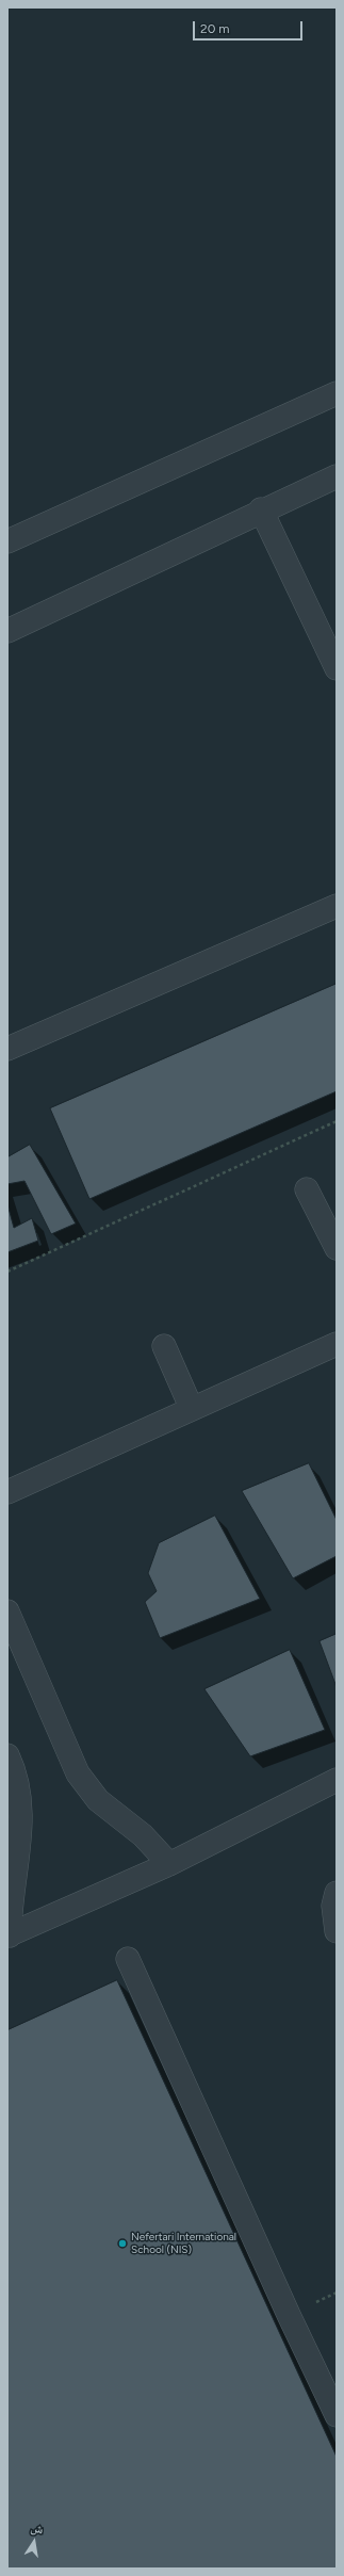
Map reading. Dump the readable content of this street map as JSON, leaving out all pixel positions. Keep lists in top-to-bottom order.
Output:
{
  "places": ["Nefertari International School (NIS)"],
  "scale_bar": "20 m",
  "north": "top"
}
